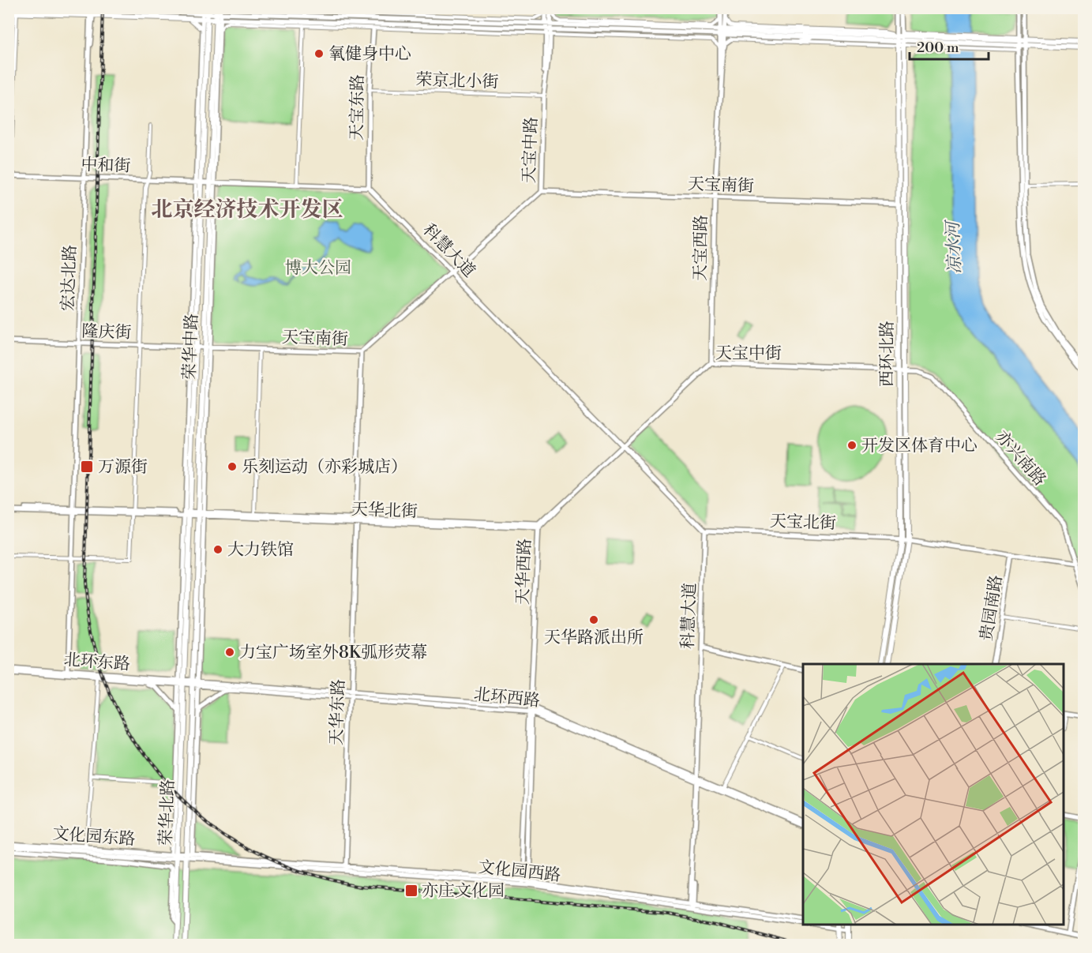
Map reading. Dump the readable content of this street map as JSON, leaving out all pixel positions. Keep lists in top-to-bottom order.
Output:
{
  "streets": {
    "main road": ["荣华中路", "西环北路", "荣华北路"],
    "street": [
      "荣京北小街",
      "天宝东路",
      "天宝中路",
      "中和街",
      "天宝南街",
      "天宝西路",
      "科慧大道",
      "宏达北路",
      "隆庆街",
      "天宝中街",
      "亦兴南路",
      "天华北街",
      "天宝北街",
      "天华西路",
      "贵园南路",
      "北环东路",
      "北环西路",
      "天华东路",
      "文化园东路",
      "文化园西路"
    ]
  },
  "crossings": [
    ["荣京北小街", "天宝东路"],
    ["荣京北小街", "天宝中路"],
    ["天宝东路", "科慧大道"],
    ["天宝中路", "天宝南街"],
    ["天宝中路", "科慧大道"],
    ["中和街", "宏达北路"],
    ["中和街", "荣华中路"],
    ["天宝南街", "天宝西路"],
    ["天宝南街", "科慧大道"],
    ["天宝南街", "隆庆街"],
    ["天宝南街", "荣华中路"],
    ["天宝南街", "西环北路"],
    ["天宝南街", "天华东路"],
    ["天宝西路", "天宝中街"],
    ["科慧大道", "天宝中街"],
    ["科慧大道", "天宝北街"],
    ["科慧大道", "天华西路"],
    ["科慧大道", "北环西路"],
    ["科慧大道", "文化园西路"],
    ["宏达北路", "隆庆街"],
    ["宏达北路", "北环东路"],
    ["隆庆街", "荣华中路"],
    ["荣华中路", "天华北街"],
    ["荣华中路", "北环东路"],
    ["荣华中路", "北环西路"],
    ["荣华中路", "荣华北路"],
    ["天宝中街", "西环北路"],
    ["天宝中街", "亦兴南路"],
    ["天宝中街", "天华西路"],
    ["西环北路", "亦兴南路"],
    ["西环北路", "天宝北街"],
    ["亦兴南路", "天宝北街"],
    ["天华北街", "天华西路"],
    ["天华北街", "天华东路"],
    ["天宝北街", "贵园南路"],
    ["天华西路", "北环西路"],
    ["天华西路", "文化园西路"],
    ["北环东路", "北环西路"],
    ["北环东路", "荣华北路"],
    ["北环西路", "天华东路"],
    ["北环西路", "荣华北路"],
    ["天华东路", "文化园西路"],
    ["荣华北路", "文化园东路"],
    ["荣华北路", "文化园西路"],
    ["文化园东路", "文化园西路"]
  ],
  "districts": ["北京经济技术开发区"],
  "water": ["凉水河"],
  "parks": ["博大公园"],
  "places": {
    "other": [
      "氧健身中心",
      "开发区体育中心",
      "乐刻运动（亦彩城店）",
      "大力铁馆",
      "天华路派出所",
      "力宝广场室外8K弧形荧幕"
    ],
    "transit": ["万源街", "亦庄文化园"]
  },
  "scale_bar": "200 m"
}
